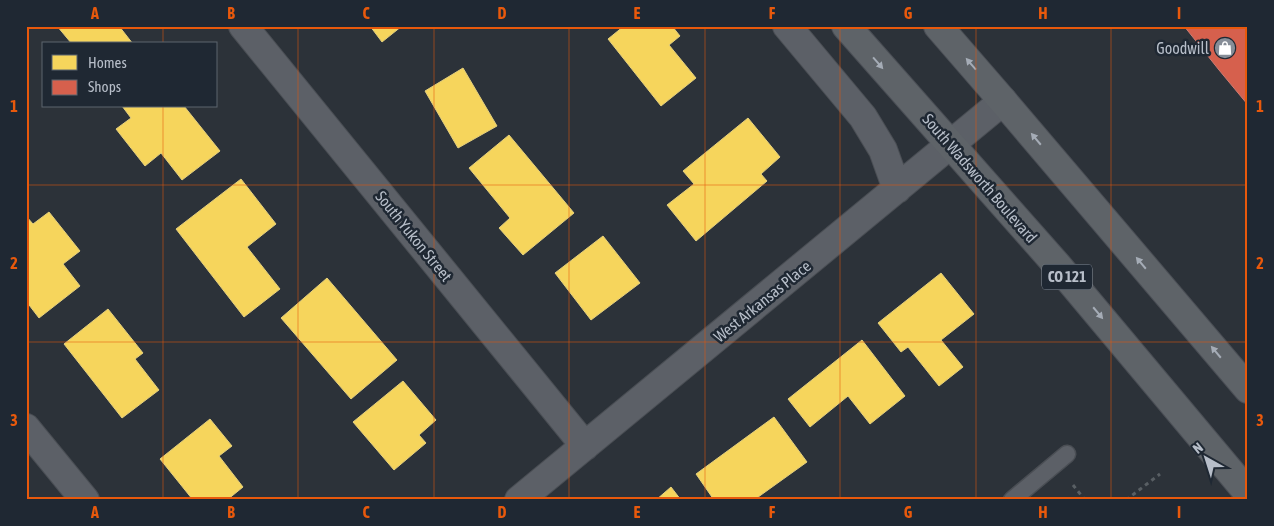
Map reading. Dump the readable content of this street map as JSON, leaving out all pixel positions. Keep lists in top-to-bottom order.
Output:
{
  "streets": {
    "main road": ["South Wadsworth Boulevard", "CO 121"],
    "street": ["South Yukon Street", "West Arkansas Place"]
  },
  "crossings": [
    ["South Wadsworth Boulevard", "West Arkansas Place"],
    ["South Yukon Street", "West Arkansas Place"]
  ],
  "places": {
    "shop": ["Goodwill"]
  },
  "legend": ["Homes", "Shops"],
  "north": "top left",
  "grid": {
    "columns": [
      "A",
      "B",
      "C",
      "D",
      "E",
      "F",
      "G",
      "H",
      "I"
    ],
    "rows": ["1", "2", "3"]
  }
}
